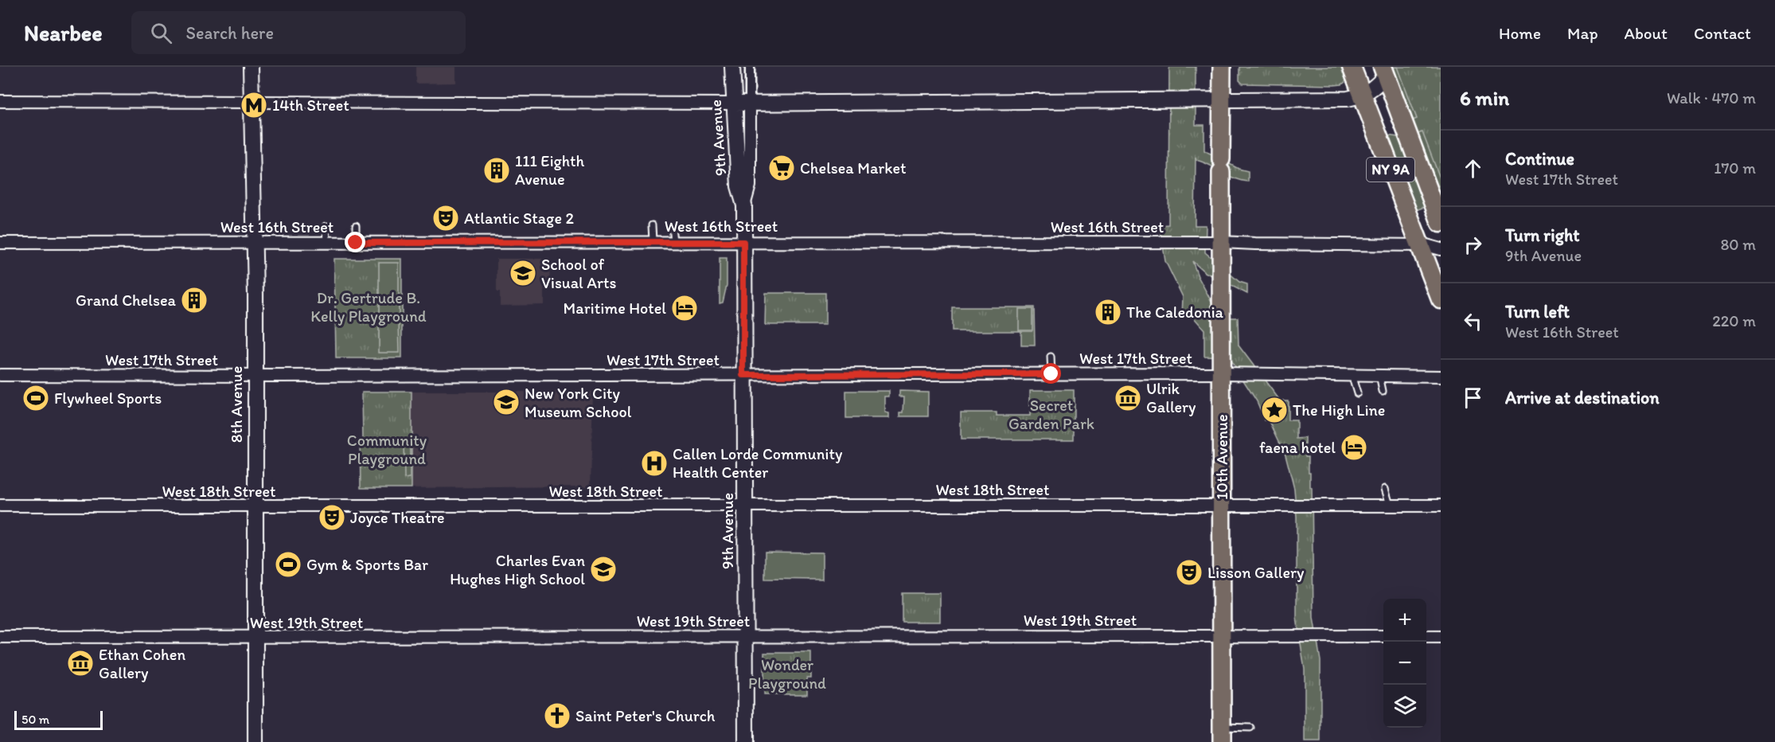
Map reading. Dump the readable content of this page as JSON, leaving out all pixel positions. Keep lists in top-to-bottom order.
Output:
{
  "streets": {
    "highway": ["NY 9A"],
    "main road": ["9th Avenue", "8th Avenue", "10th Avenue"],
    "street": [
      "West 16th Street",
      "West 17th Street",
      "West 18th Street",
      "West 19th Street"
    ]
  },
  "crossings": [
    ["9th Avenue", "West 16th Street"],
    ["9th Avenue", "West 17th Street"],
    ["9th Avenue", "West 18th Street"],
    ["9th Avenue", "West 19th Street"],
    ["NY 9A", "West 16th Street"],
    ["West 16th Street", "8th Avenue"],
    ["West 16th Street", "10th Avenue"],
    ["West 17th Street", "8th Avenue"],
    ["West 17th Street", "10th Avenue"],
    ["8th Avenue", "West 18th Street"],
    ["8th Avenue", "West 19th Street"],
    ["10th Avenue", "West 18th Street"],
    ["10th Avenue", "West 19th Street"]
  ],
  "parks": [
    "Dr. Gertrude B. Kelly Playground",
    "Secret Garden Park",
    "Community Playground",
    "Wonder Playground"
  ],
  "places": {
    "metro station": ["14th Street"],
    "supermarket": ["Chelsea Market"],
    "building": ["111 Eighth Avenue", "Grand Chelsea", "The Caledonia"],
    "theatre": ["Atlantic Stage 2", "Joyce Theatre", "Lisson Gallery"],
    "school or university": ["School of Visual Arts", "New York City Museum School", "Charles Evan Hughes High School"],
    "hotel": ["Maritime Hotel", "faena hotel"],
    "sports": ["Flywheel Sports", "Gym & Sports Bar"],
    "museum": ["Ulrik Gallery", "Ethan Cohen Gallery"],
    "place": ["The High Line"],
    "hospital": ["Callen Lorde Community Health Center"],
    "church": ["Saint Peter's Church"]
  },
  "scale_bar": "50 m",
  "page": {
    "header": "Nearbee",
    "search": "Search here",
    "nav": [
      "Home",
      "Map",
      "About",
      "Contact"
    ],
    "heading": ["6 min", "Walk · 470 m"],
    "list": [
      ["Continue", "West 17th Street", "170 m"],
      ["Turn right", "9th Avenue", "80 m"],
      ["Turn left", "West 16th Street", "220 m"],
      "Arrive at destination"
    ],
    "map_buttons": ["+", "−"],
    "scale": "50 m"
  }
}
